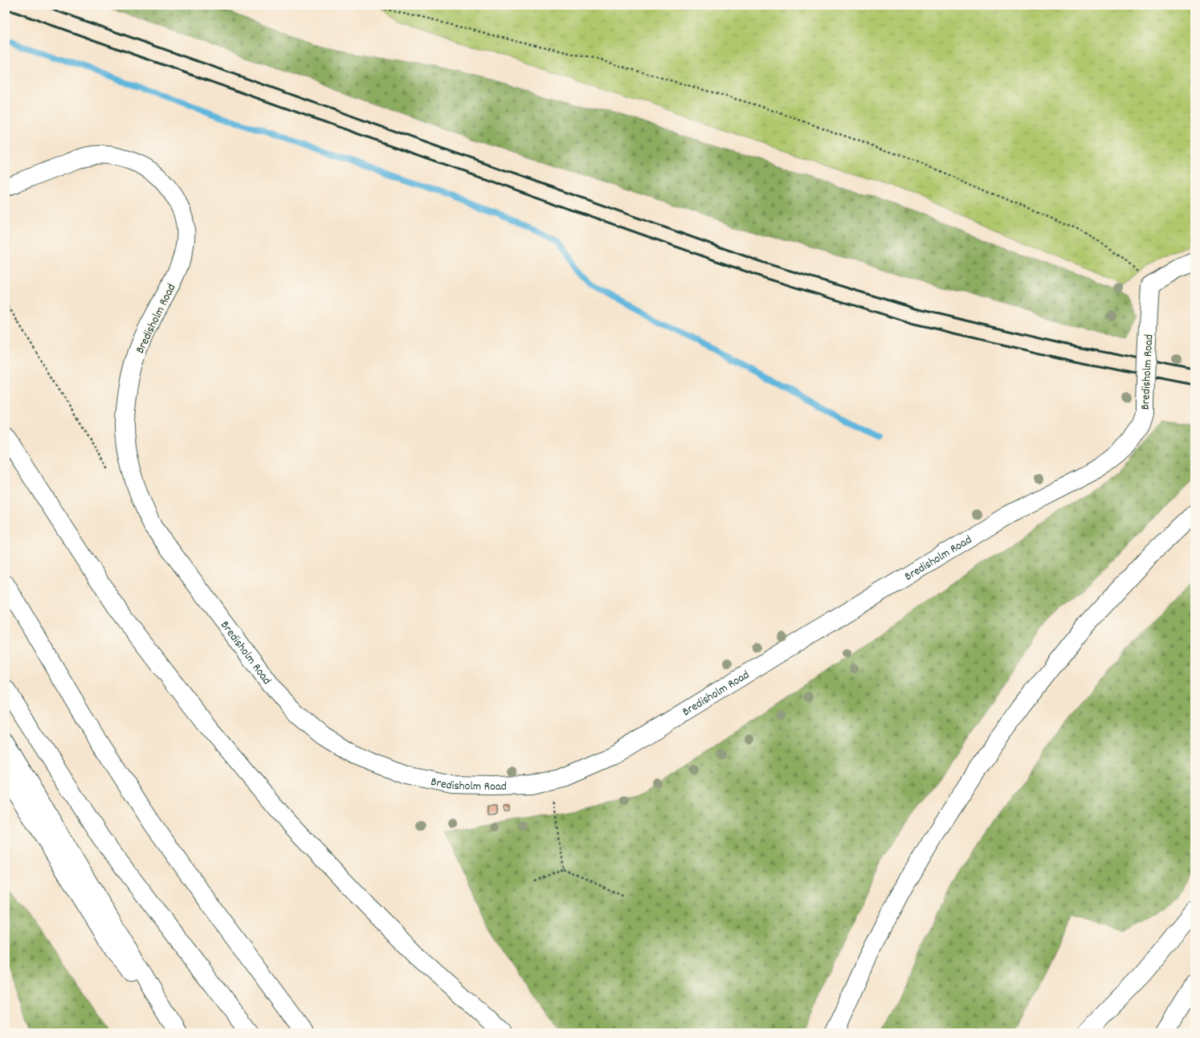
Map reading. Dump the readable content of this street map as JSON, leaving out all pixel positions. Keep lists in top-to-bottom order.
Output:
{
  "streets": {
    "main road": ["Bredisholm Road"]
  }
}
